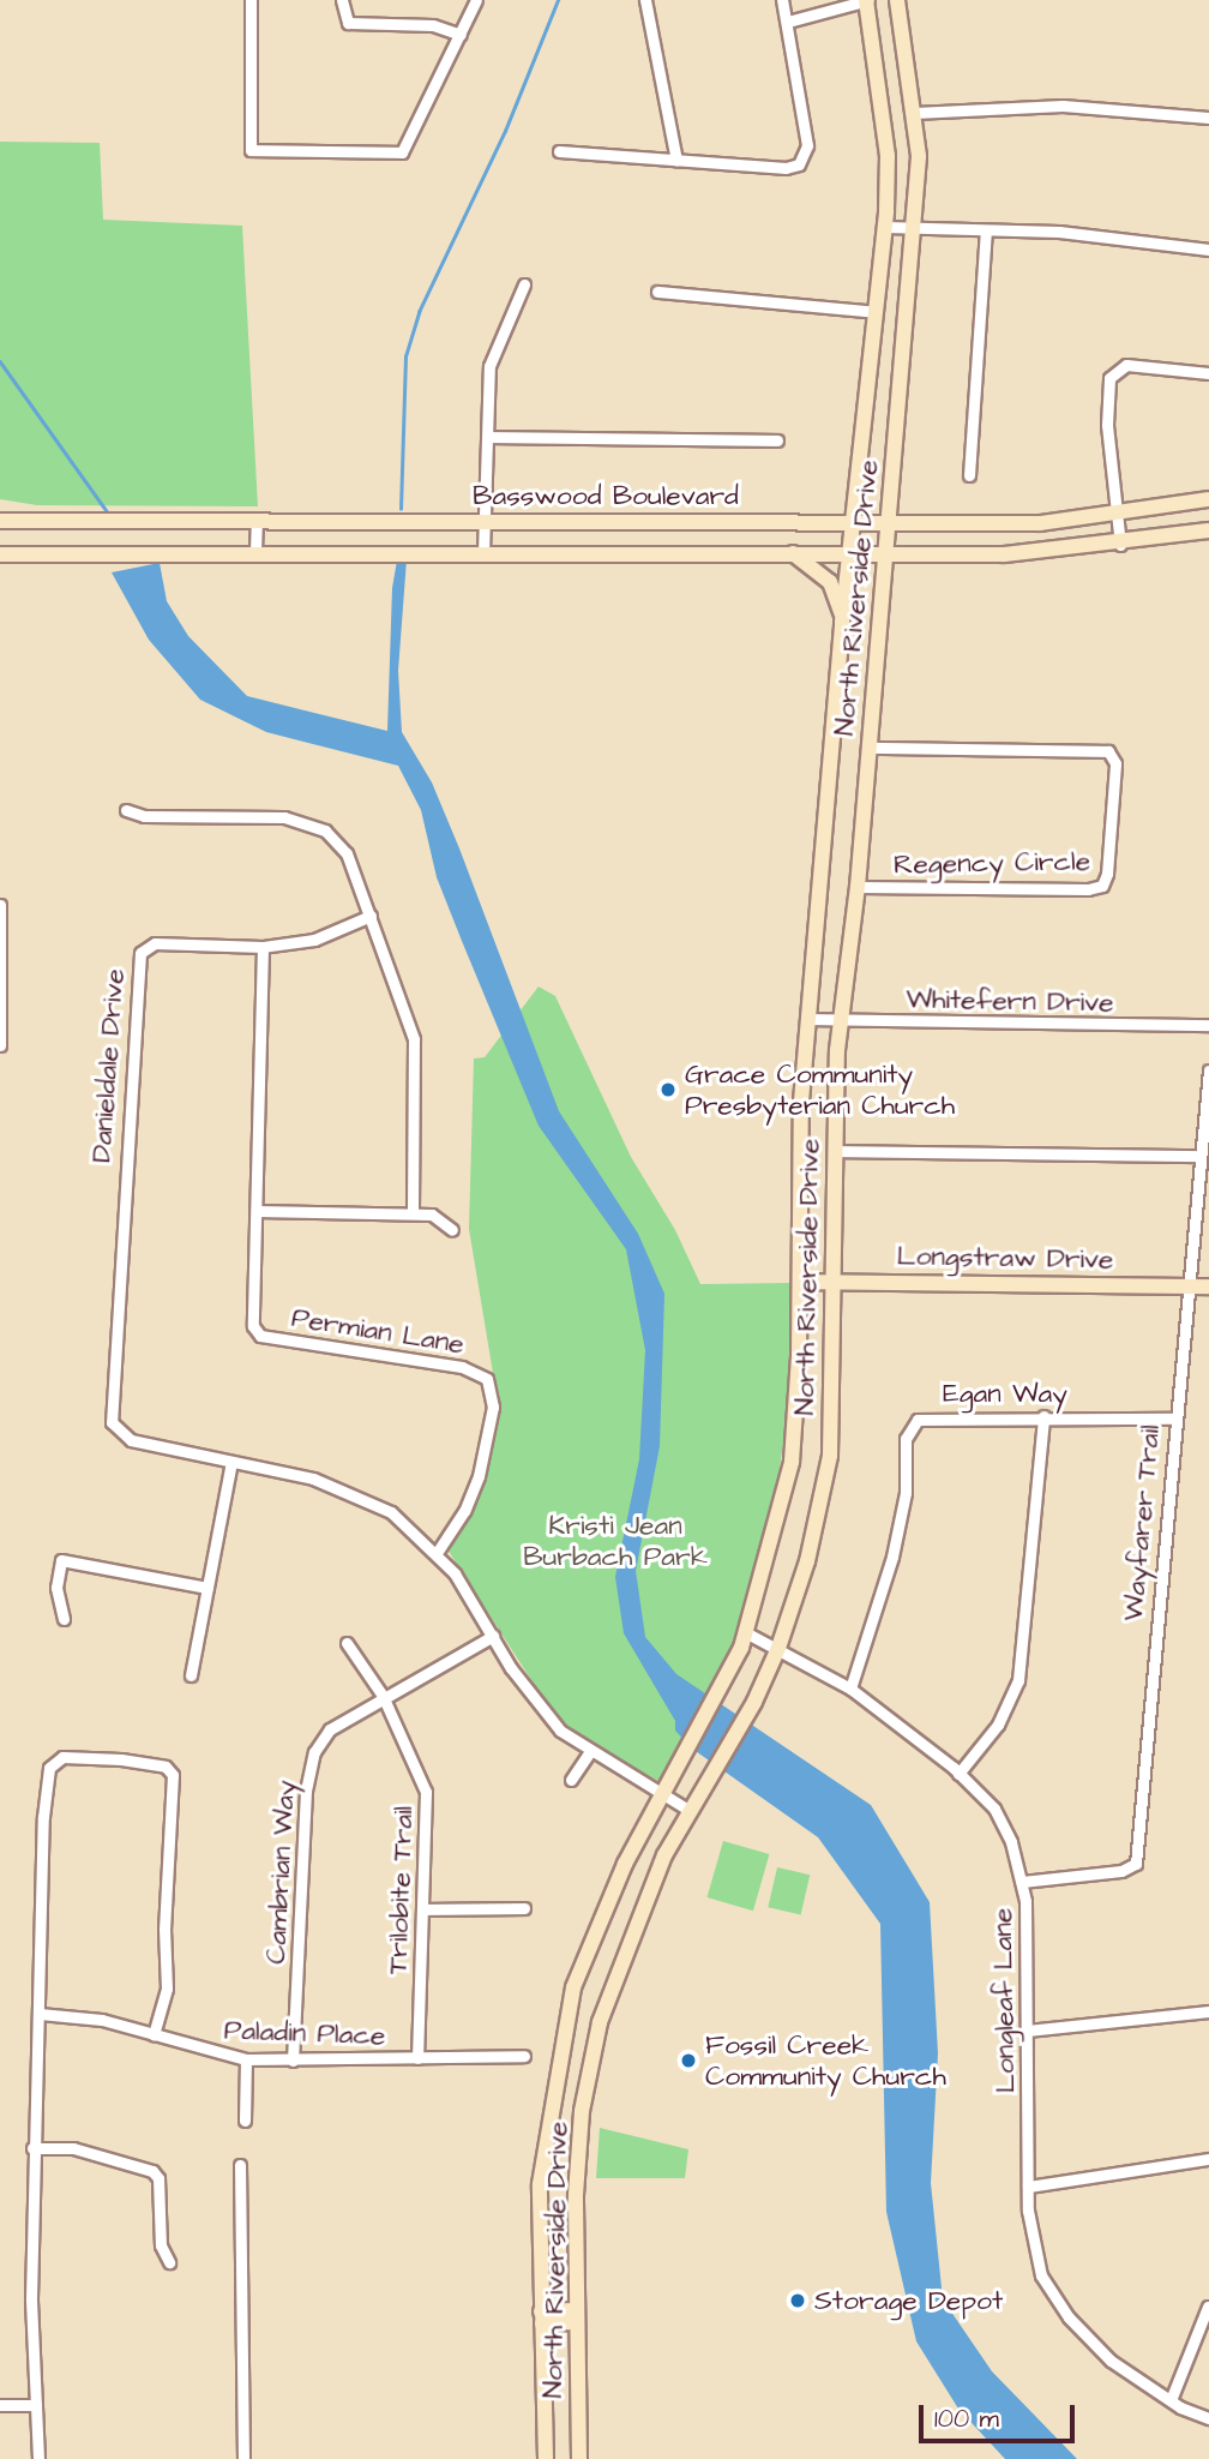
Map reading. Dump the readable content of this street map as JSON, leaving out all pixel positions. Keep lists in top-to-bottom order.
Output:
{
  "streets": {
    "main road": ["Basswood Boulevard", "North Riverside Drive", "Longstraw Drive"],
    "street": [
      "Regency Circle",
      "Whitefern Drive",
      "Danieldale Drive",
      "Permian Lane",
      "Egan Way",
      "Wayfarer Trail",
      "Cambrian Way",
      "Trilobite Trail",
      "Longleaf Lane",
      "Paladin Place"
    ]
  },
  "crossings": [
    ["Basswood Boulevard", "North Riverside Drive"],
    ["North Riverside Drive", "Regency Circle"],
    ["North Riverside Drive", "Whitefern Drive"],
    ["North Riverside Drive", "Longstraw Drive"],
    ["North Riverside Drive", "Longleaf Lane"],
    ["Danieldale Drive", "Permian Lane"],
    ["Longstraw Drive", "Wayfarer Trail"],
    ["Egan Way", "Wayfarer Trail"],
    ["Egan Way", "Longleaf Lane"],
    ["Wayfarer Trail", "Longleaf Lane"],
    ["Cambrian Way", "Trilobite Trail"],
    ["Cambrian Way", "Paladin Place"],
    ["Trilobite Trail", "Paladin Place"]
  ],
  "parks": ["Kristi Jean Burbach Park"],
  "places": ["Grace Community Presbyterian Church", "Fossil Creek Community Church", "Storage Depot"],
  "scale_bar": "100 m"
}
